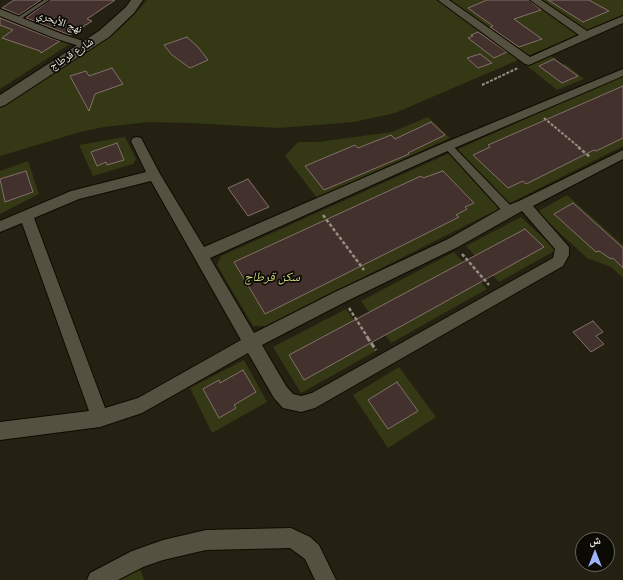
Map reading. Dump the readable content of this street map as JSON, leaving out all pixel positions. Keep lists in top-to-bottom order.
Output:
{
  "streets": {
    "street": ["نهج الأبحري", "شارع قرطاج"]
  },
  "crossings": [
    ["نهج الأبحري", "شارع قرطاج"]
  ],
  "parks": ["سكن قرطاج"],
  "north": "top"
}
